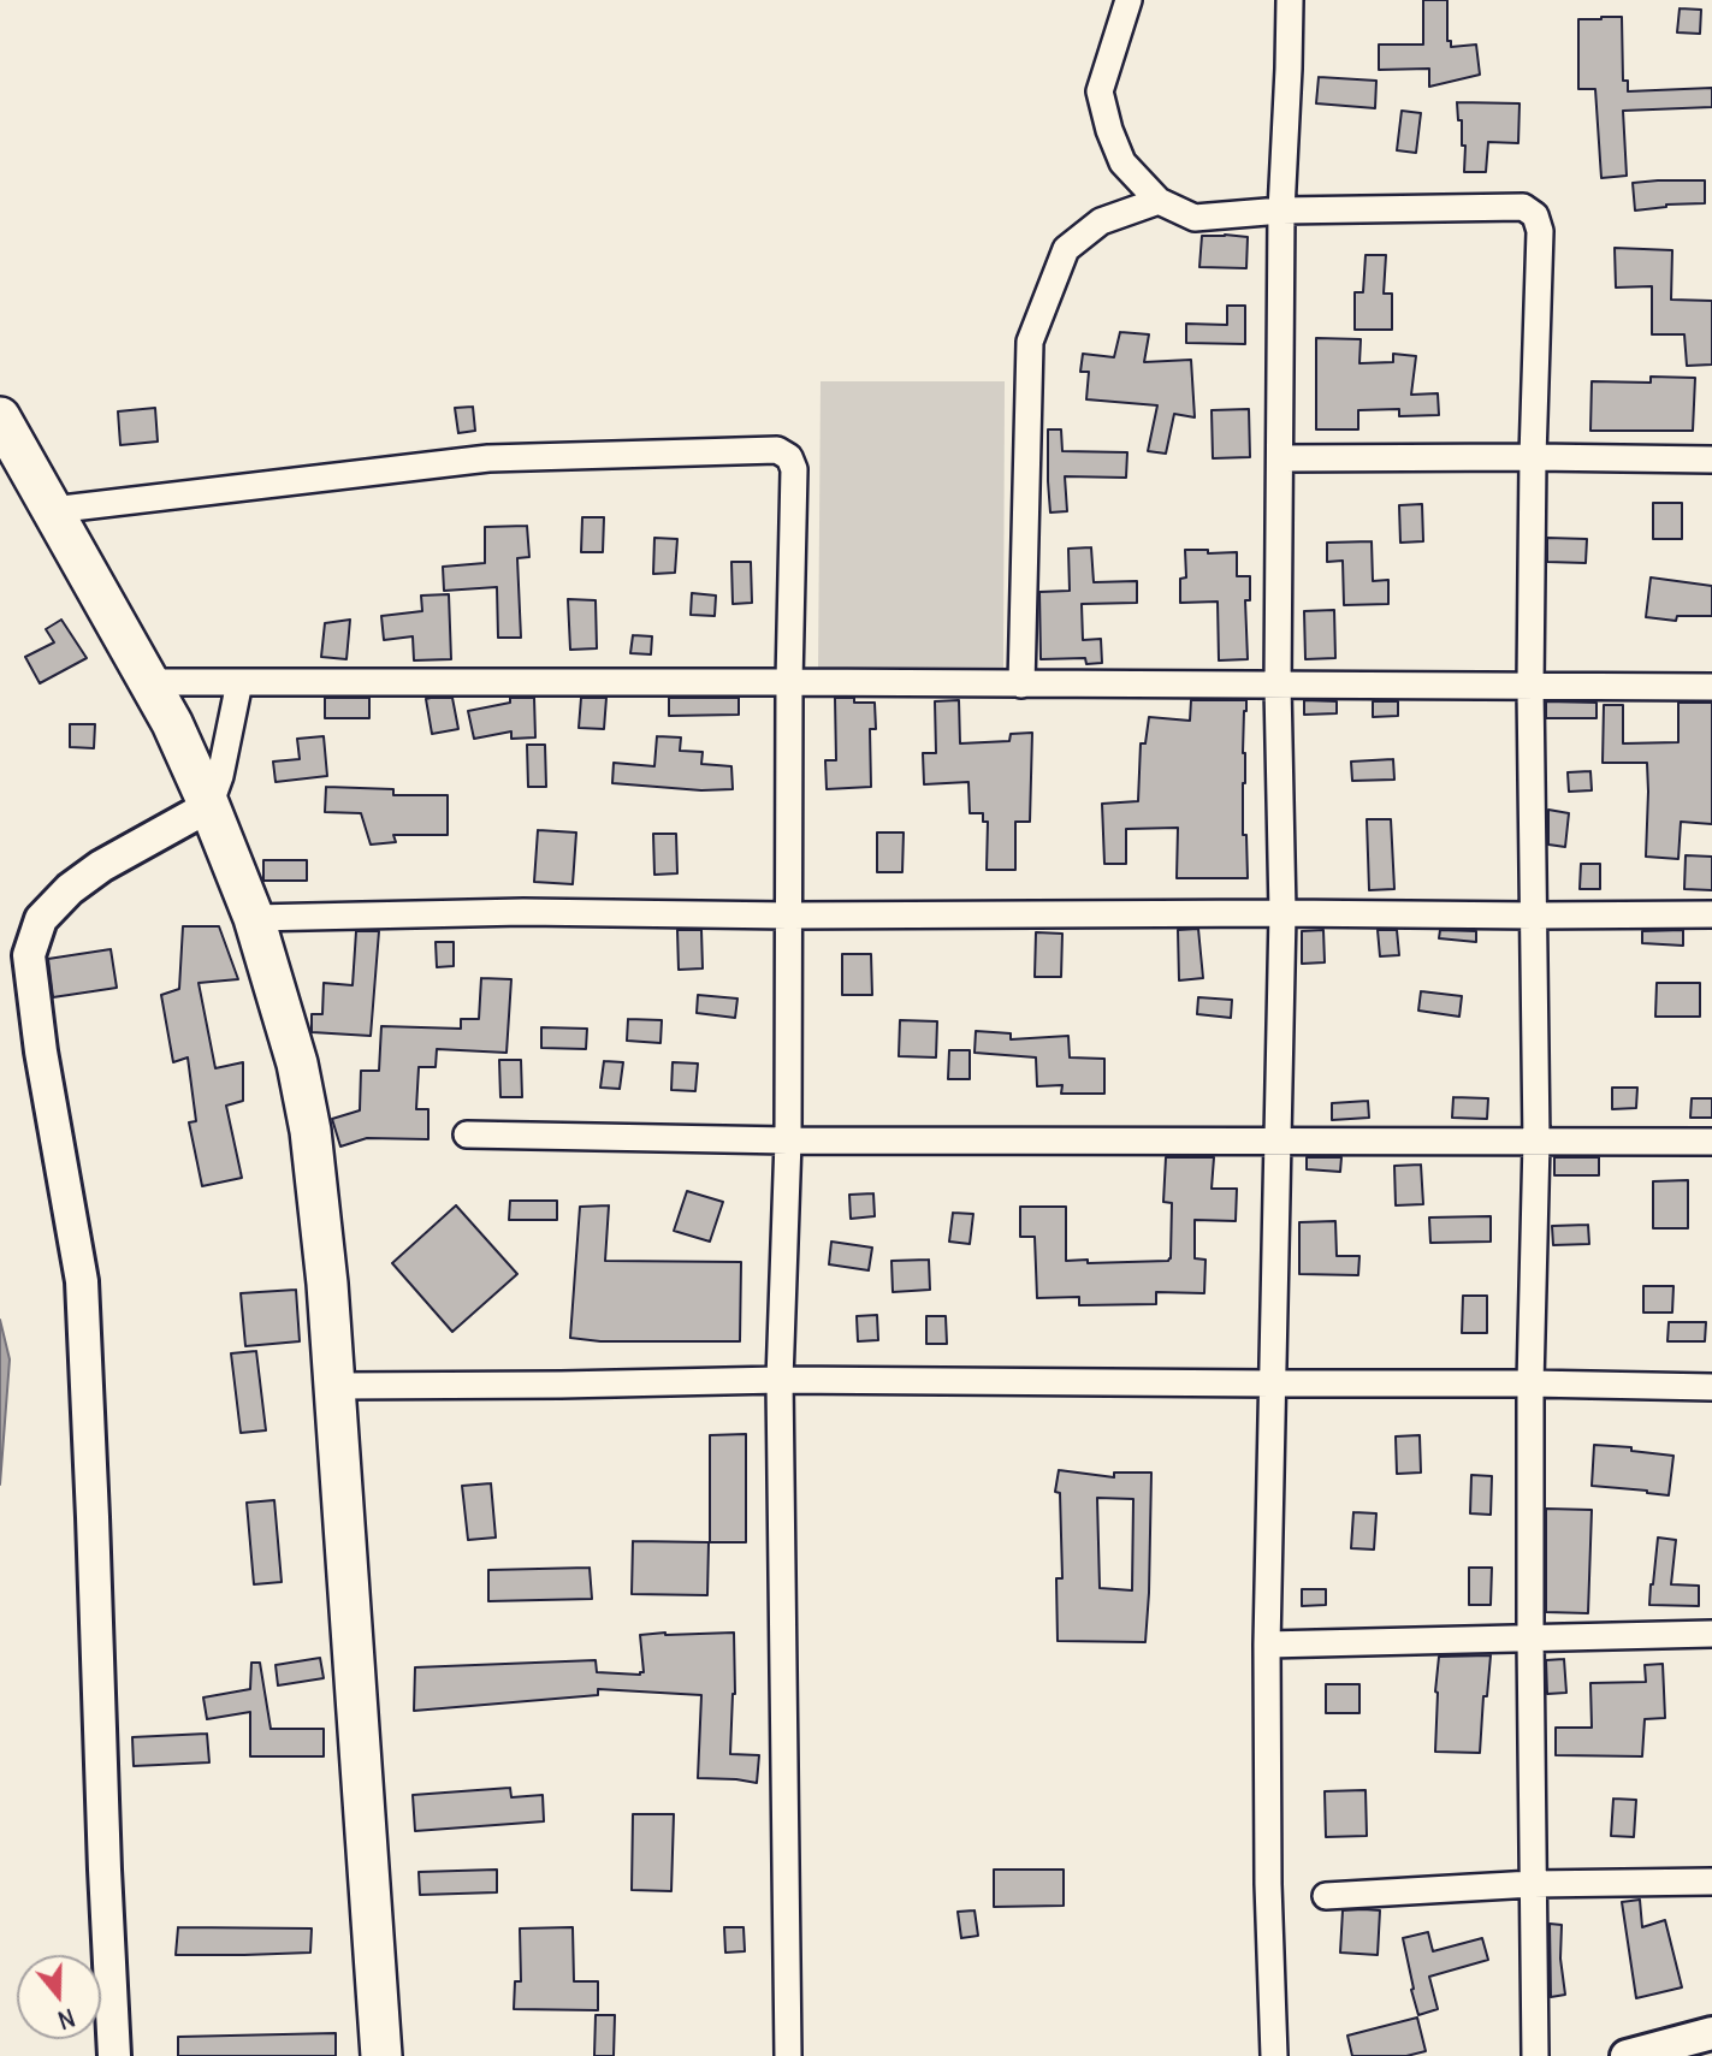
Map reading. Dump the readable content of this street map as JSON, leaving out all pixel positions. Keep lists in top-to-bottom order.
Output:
{
  "north": "bottom"
}
